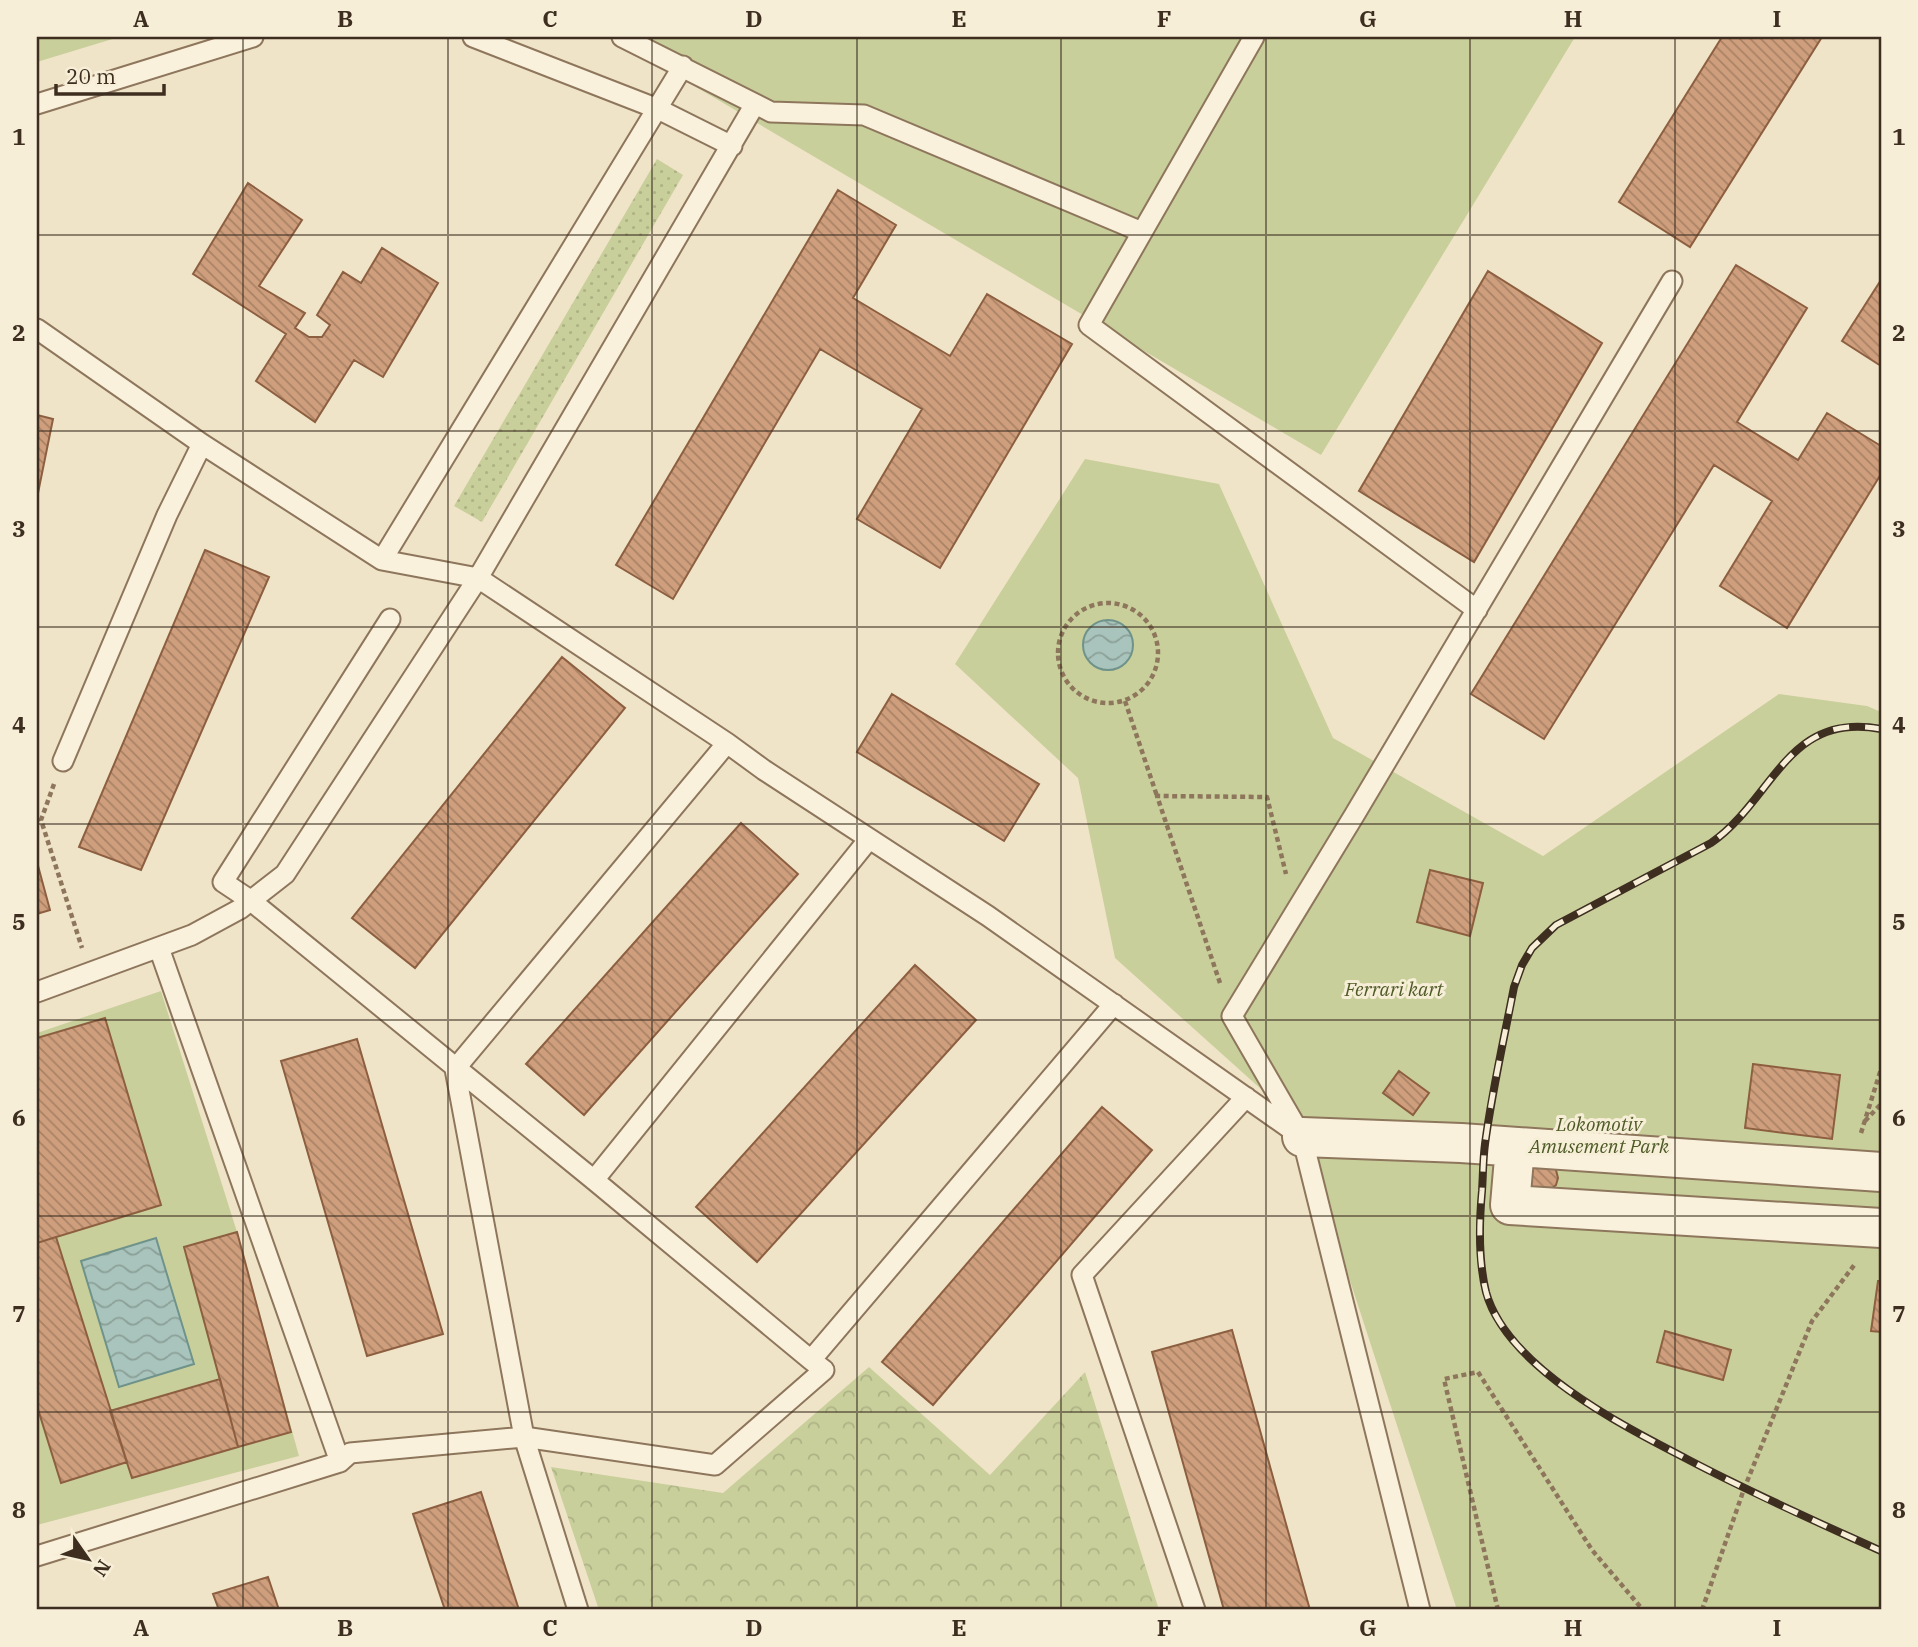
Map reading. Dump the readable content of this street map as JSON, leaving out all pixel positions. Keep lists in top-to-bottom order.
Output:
{
  "parks": ["Ferrari kart", "Lokomotiv Amusement Park"],
  "scale_bar": "20 m",
  "north": "bottom right",
  "grid": {
    "columns": [
      "A",
      "B",
      "C",
      "D",
      "E",
      "F",
      "G",
      "H",
      "I"
    ],
    "rows": [
      "1",
      "2",
      "3",
      "4",
      "5",
      "6",
      "7",
      "8"
    ]
  }
}
